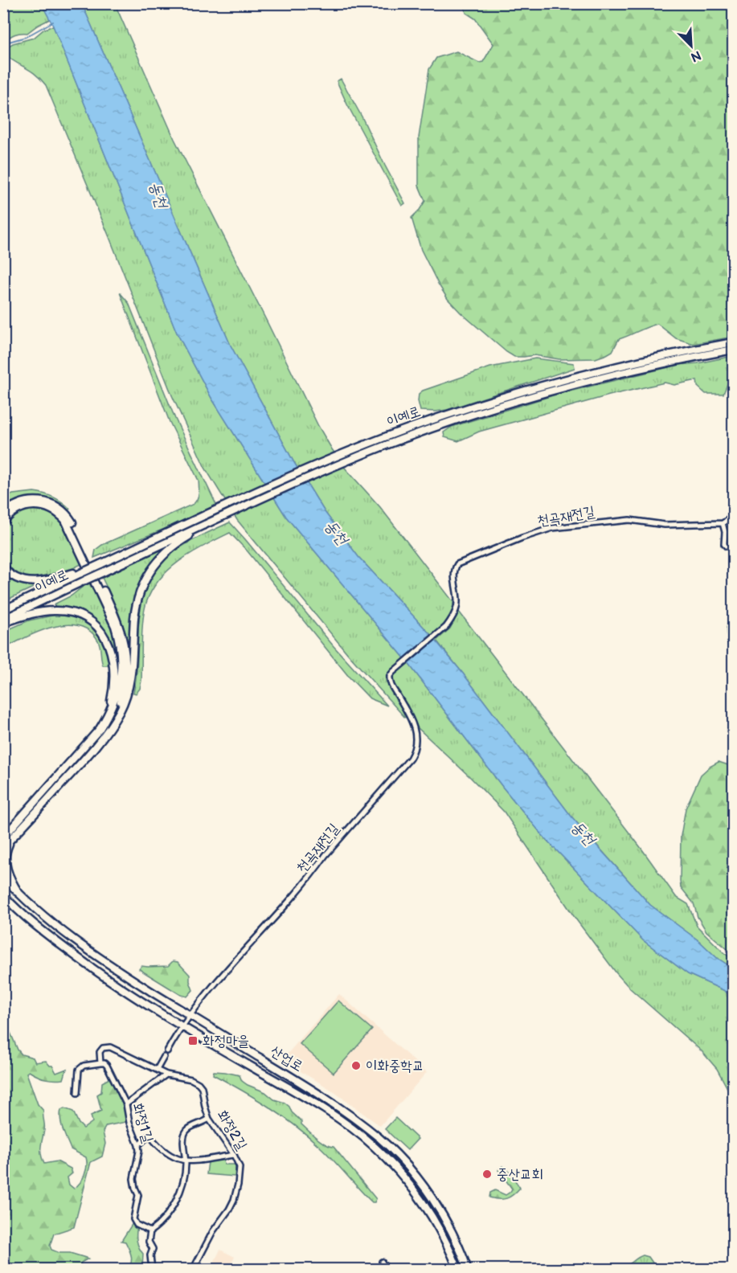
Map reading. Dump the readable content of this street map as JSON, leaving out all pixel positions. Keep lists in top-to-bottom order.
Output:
{
  "streets": {
    "main road": ["이예로", "산업로"],
    "street": ["천곡재전길", "화정1길", "화정2길"]
  },
  "crossings": [
    ["천곡재전길", "산업로"]
  ],
  "water": ["동천"],
  "places": {
    "transit": ["화정마을"],
    "other": ["이화중학교", "중산교회"]
  },
  "north": "bottom right"
}
